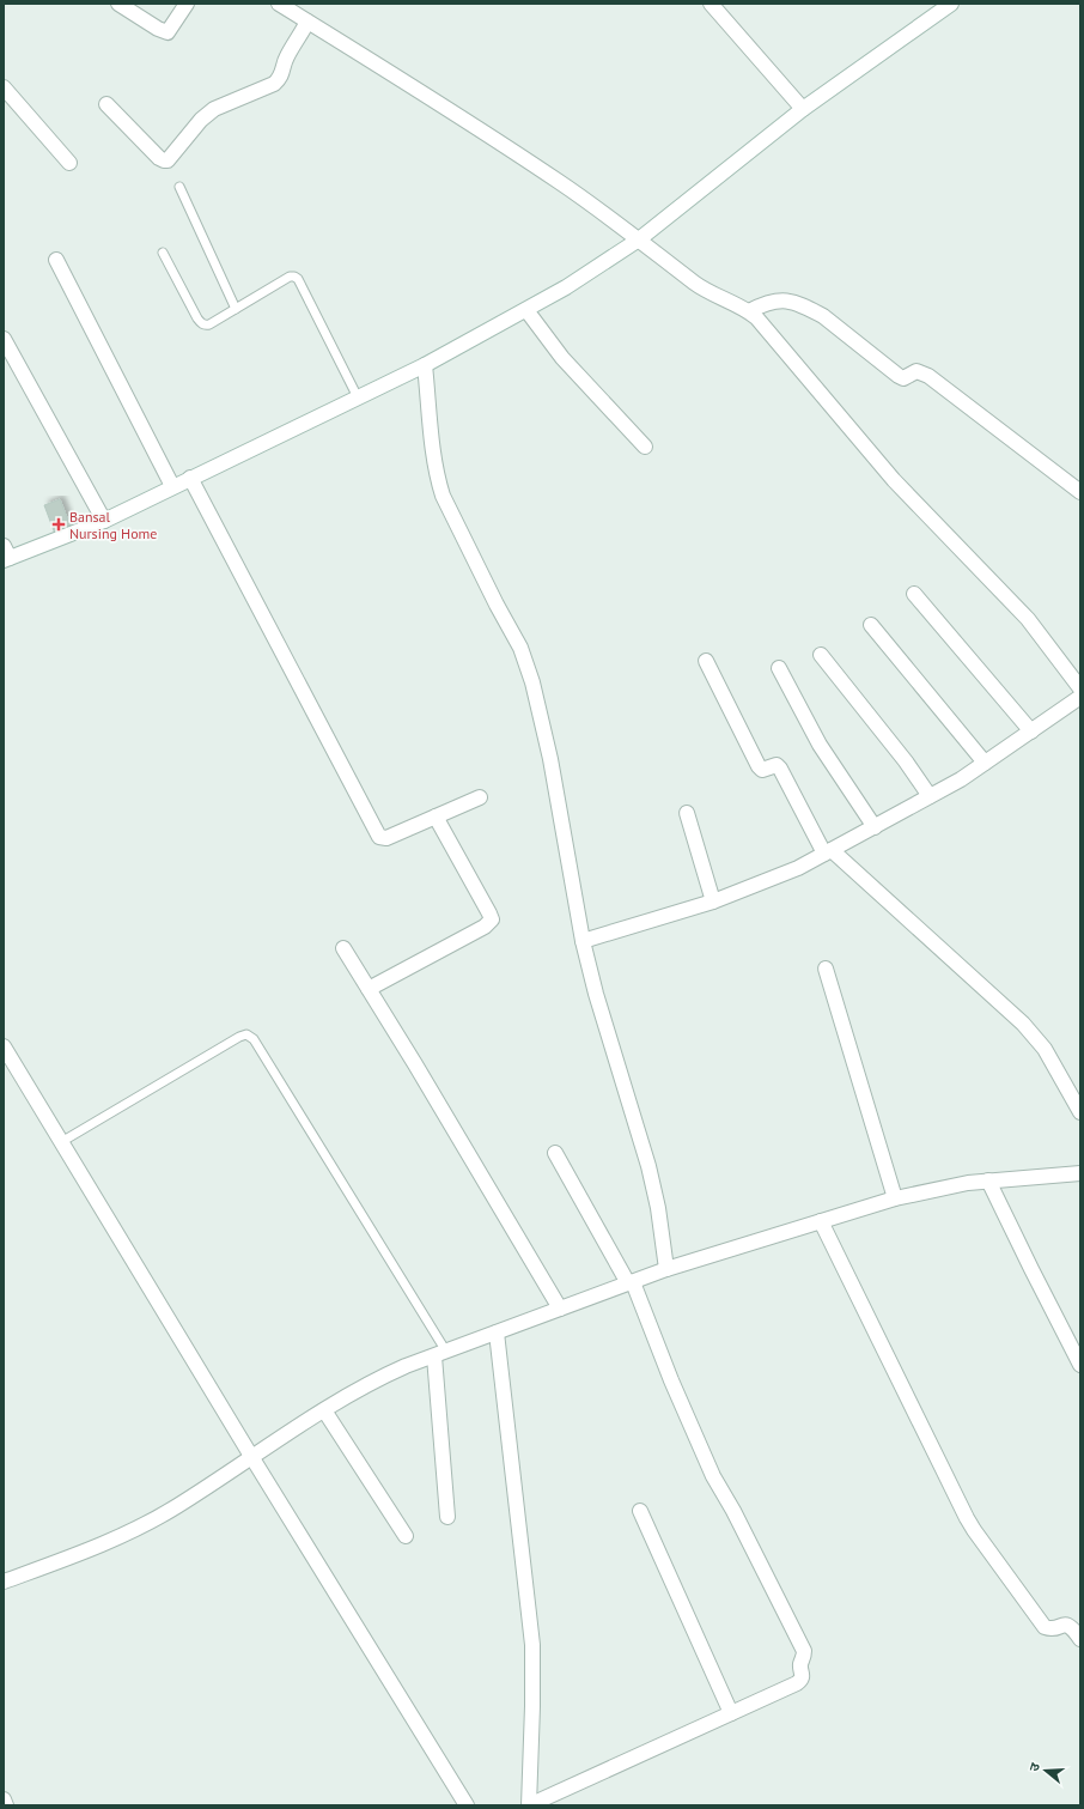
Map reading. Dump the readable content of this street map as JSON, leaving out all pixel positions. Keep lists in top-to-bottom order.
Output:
{
  "places": {
    "health": ["Bansal Nursing Home"]
  },
  "north": "left"
}
